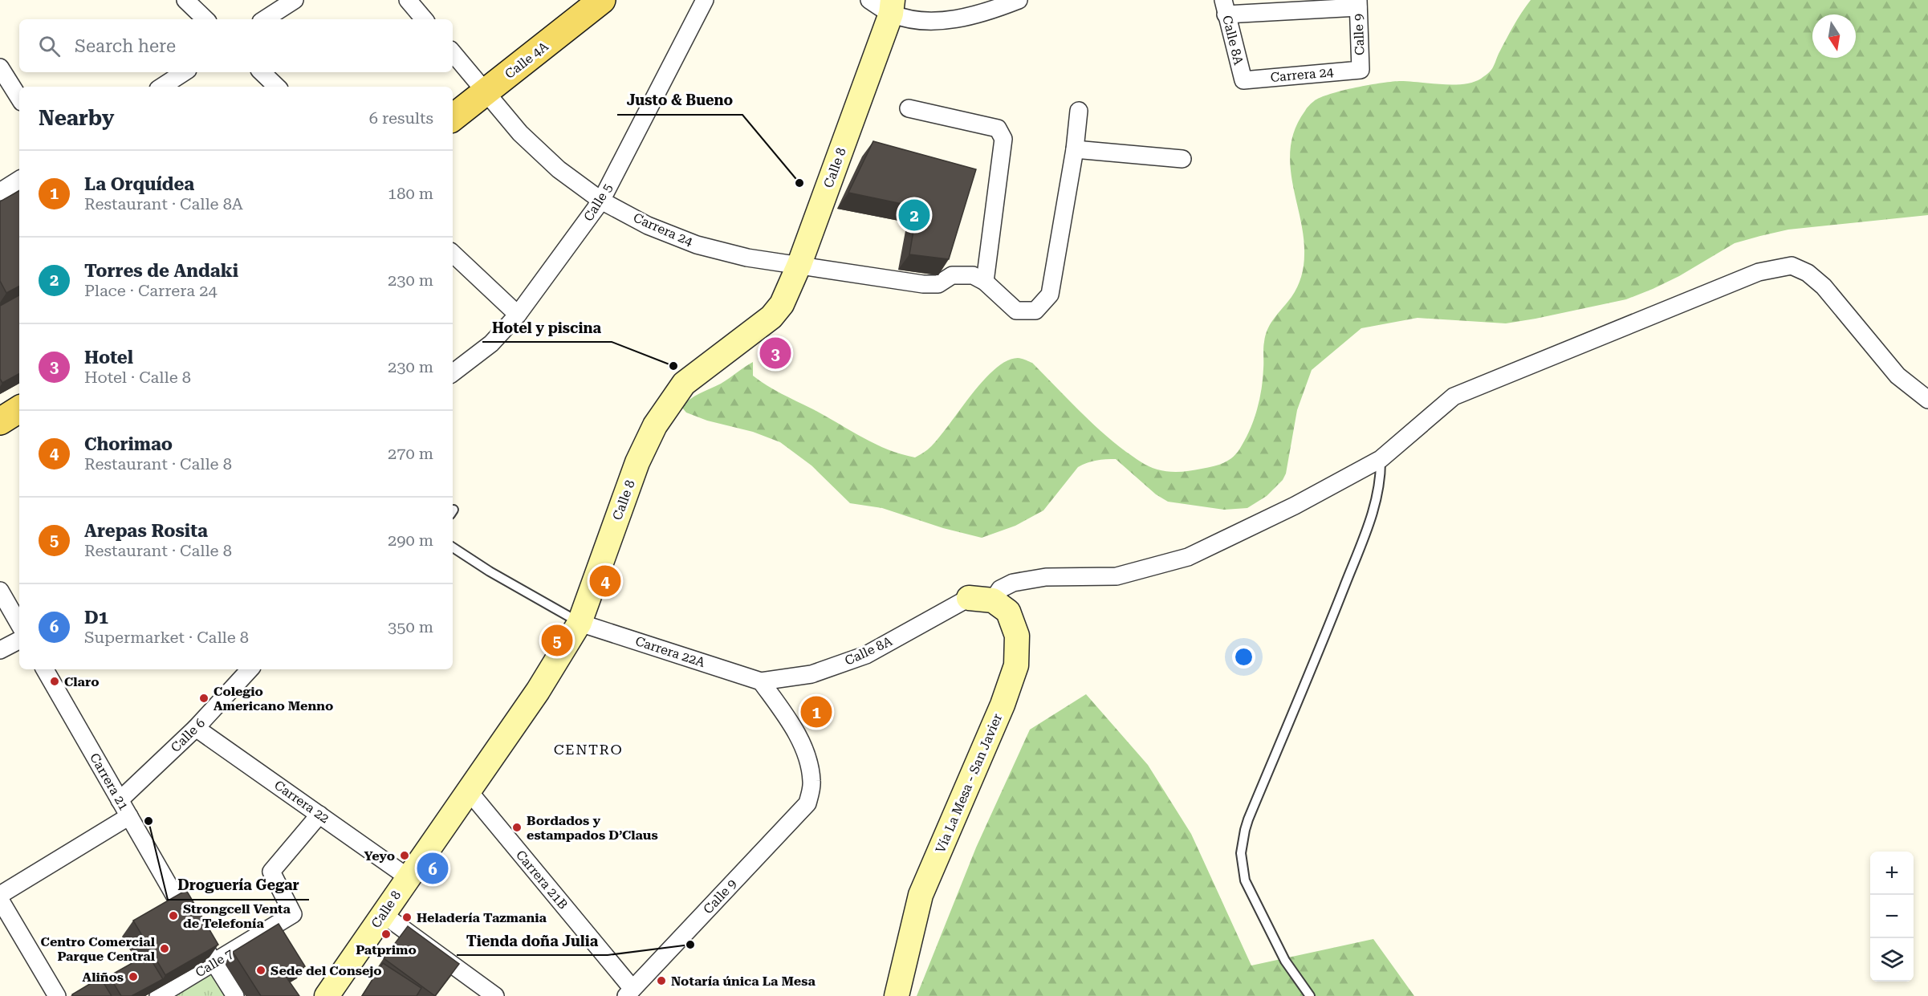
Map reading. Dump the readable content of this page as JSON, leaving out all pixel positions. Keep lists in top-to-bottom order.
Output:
{
  "streets": {
    "main road": ["Calle 4A", "Calle 8", "Vía La Mesa - San Javier"],
    "street": [
      "Calle 9",
      "Calle 8A",
      "Carrera 24",
      "Calle 5",
      "Carrera 22A",
      "Calle 6",
      "Carrera 21",
      "Carrera 22",
      "Carrera 21B",
      "Calle 7"
    ]
  },
  "crossings": [
    ["Calle 9", "Calle 8A"],
    ["Calle 9", "Carrera 24"],
    ["Calle 9", "Carrera 22A"],
    ["Calle 9", "Carrera 21B"],
    ["Calle 8A", "Carrera 24"],
    ["Calle 8A", "Carrera 22A"],
    ["Calle 4A", "Carrera 24"],
    ["Carrera 24", "Calle 8"],
    ["Carrera 24", "Calle 5"],
    ["Calle 8", "Carrera 22A"],
    ["Calle 8", "Carrera 22"],
    ["Calle 8", "Carrera 21B"],
    ["Calle 6", "Carrera 21"],
    ["Calle 6", "Carrera 22"],
    ["Carrera 21", "Calle 7"],
    ["Carrera 22", "Calle 7"]
  ],
  "districts": ["CENTRO"],
  "places": [
    "Justo & Bueno",
    "Hotel y piscina",
    "Claro",
    "Colegio Americano Menno",
    "Droguería Gegar",
    "Bordados y estampados D’Claus",
    "Yeyo",
    "Strongcell Venta de Telefonía",
    "Heladería Tazmania",
    "Patprimo",
    "Tienda doña Julia",
    "Centro Comercial Parque Central",
    "Sede del Consejo",
    "Aliños",
    "Notaría única La Mesa"
  ],
  "north": "bottom",
  "page": {
    "search": "Search here",
    "heading": ["Nearby", "6 results"],
    "list": [
      {
        "mark": "1",
        "name": "La Orquídea",
        "note": "Restaurant · Calle 8A",
        "value": "180 m"
      },
      {
        "mark": "2",
        "name": "Torres de Andaki",
        "note": "Place · Carrera 24",
        "value": "230 m"
      },
      {
        "mark": "3",
        "name": "Hotel",
        "note": "Hotel · Calle 8",
        "value": "230 m"
      },
      {
        "mark": "4",
        "name": "Chorimao",
        "note": "Restaurant · Calle 8",
        "value": "270 m"
      },
      {
        "mark": "5",
        "name": "Arepas Rosita",
        "note": "Restaurant · Calle 8",
        "value": "290 m"
      },
      {
        "mark": "6",
        "name": "D1",
        "note": "Supermarket · Calle 8",
        "value": "350 m"
      }
    ],
    "pins": [
      "2",
      "3",
      "4",
      "5",
      "1",
      "6"
    ],
    "map_buttons": ["+", "−"]
  }
}
